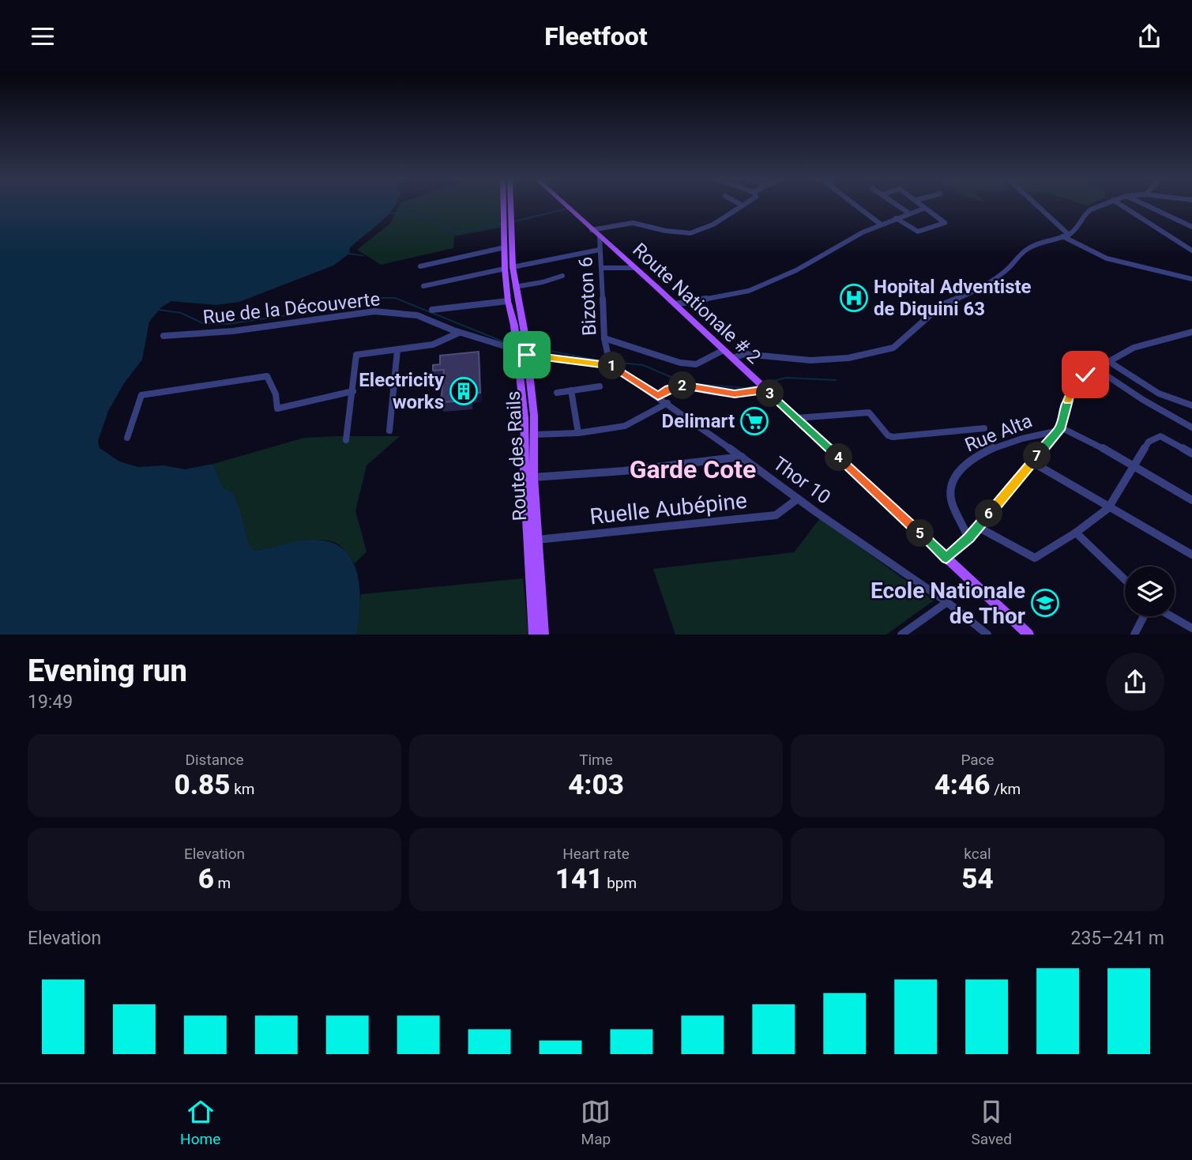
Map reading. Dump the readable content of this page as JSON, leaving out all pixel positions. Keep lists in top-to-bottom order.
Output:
{
  "streets": {
    "main road": ["Route Nationale # 2", "Route des Rails"],
    "street": [
      "Bizoton 6",
      "Rue de la Découverte",
      "Rue Alta",
      "Thor 10",
      "Ruelle Aubépine"
    ]
  },
  "crossings": [
    ["Bizoton 6", "Route Nationale # 2"],
    ["Bizoton 6", "Thor 10"],
    ["Rue de la Découverte", "Route des Rails"],
    ["Route des Rails", "Thor 10"],
    ["Route des Rails", "Ruelle Aubépine"],
    ["Thor 10", "Ruelle Aubépine"]
  ],
  "districts": ["Garde Cote"],
  "places": {
    "hospital": ["Hopital Adventiste de Diquini 63"],
    "building": ["Electricity works"],
    "supermarket": ["Delimart"],
    "school or university": ["Ecole Nationale de Thor"]
  },
  "page": {
    "header": "Fleetfoot",
    "pins": [
      "1",
      "2",
      "3",
      "7",
      "4",
      "6",
      "5"
    ],
    "heading": ["Evening run", "19:49"],
    "stats": [
      ["Distance", "0.85 km"],
      ["Time", "4:03"],
      ["Pace", "4:46 /km"],
      ["Elevation", "6 m"],
      ["Heart rate", "141 bpm"],
      ["kcal", "54"]
    ],
    "chart": ["Elevation", "235–241 m"],
    "tabs": ["Home", "Map", "Saved"]
  }
}
